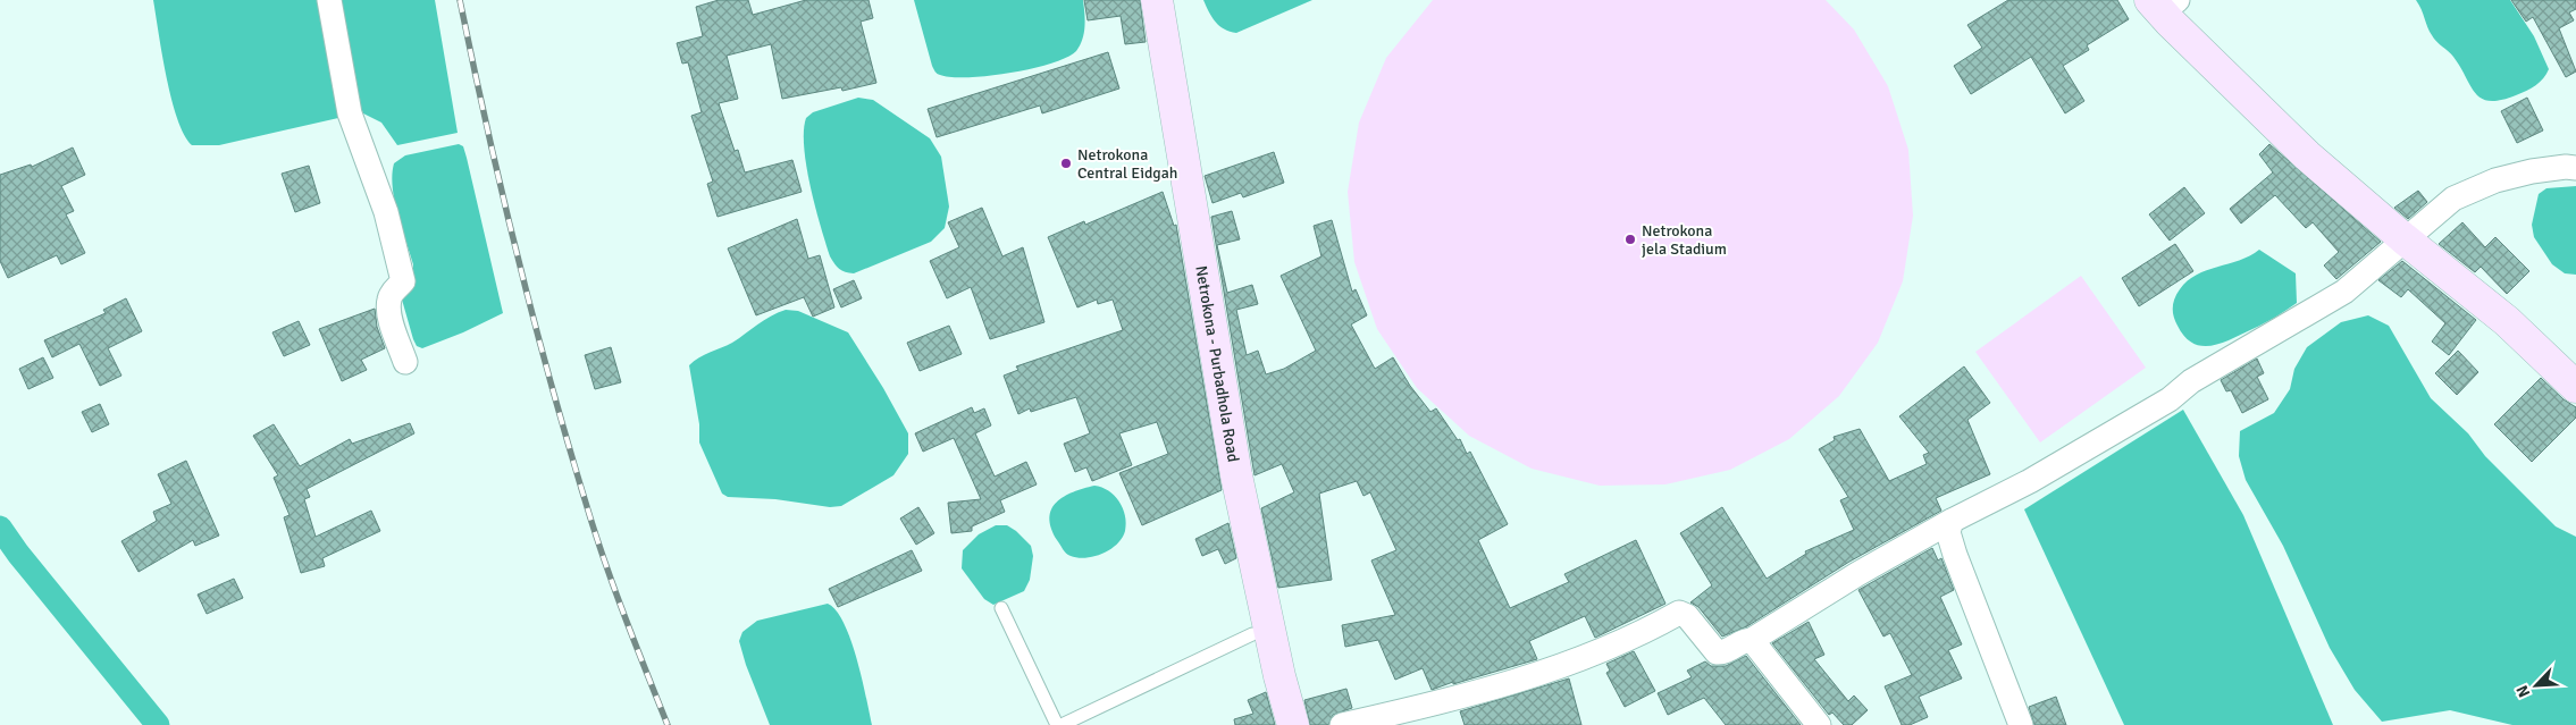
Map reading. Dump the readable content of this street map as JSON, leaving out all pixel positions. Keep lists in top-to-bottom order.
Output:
{
  "streets": {
    "main road": ["Netrokona - Purbadhola Road"]
  },
  "places": ["Netrokona Central Eidgah", "Netrokona jela Stadium"],
  "north": "bottom left"
}
